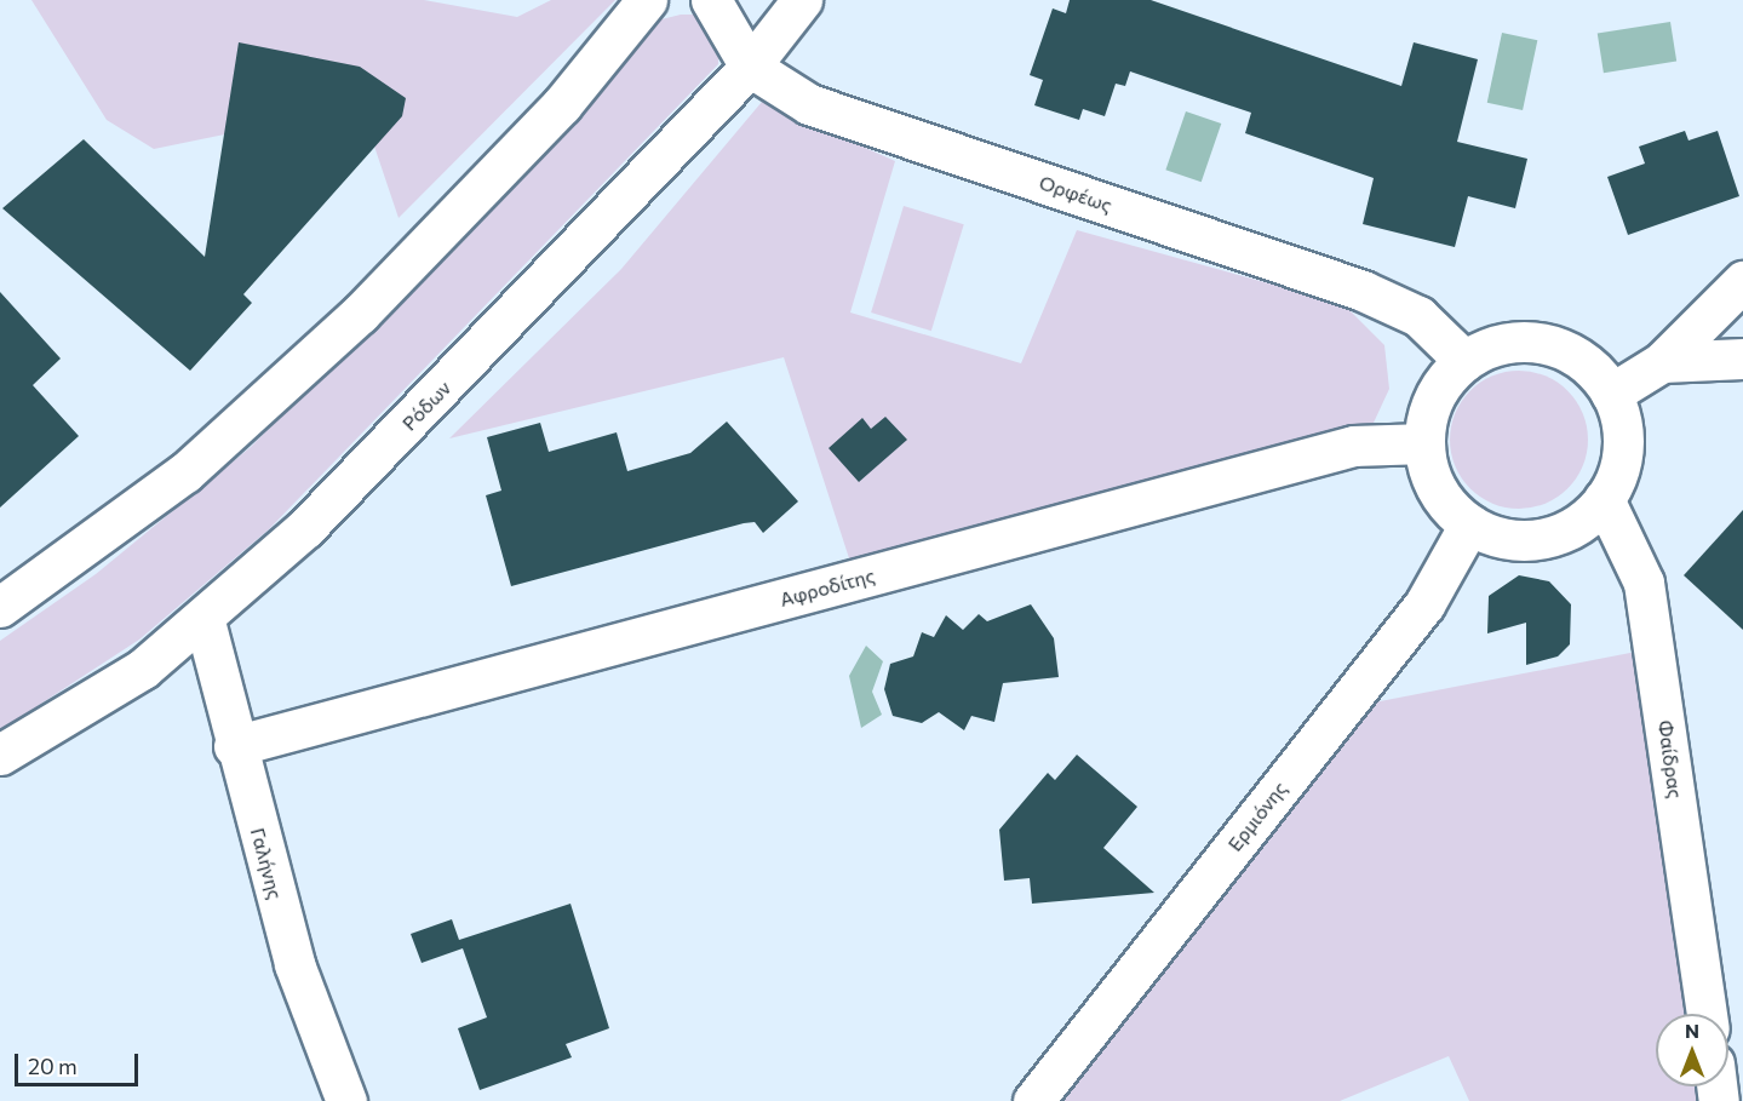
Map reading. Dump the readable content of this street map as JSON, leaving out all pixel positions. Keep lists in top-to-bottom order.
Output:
{
  "streets": {
    "street": [
      "Ορφέως",
      "Ρόδων",
      "Αφροδίτης",
      "Φαίδρας",
      "Ερμιόνης",
      "Γαλήνης"
    ]
  },
  "crossings": [
    ["Ορφέως", "Ρόδων"],
    ["Ορφέως", "Αφροδίτης"],
    ["Ορφέως", "Φαίδρας"],
    ["Ορφέως", "Ερμιόνης"],
    ["Ρόδων", "Γαλήνης"],
    ["Αφροδίτης", "Φαίδρας"],
    ["Αφροδίτης", "Ερμιόνης"],
    ["Αφροδίτης", "Γαλήνης"],
    ["Φαίδρας", "Ερμιόνης"]
  ],
  "scale_bar": "20 m",
  "north": "top"
}
